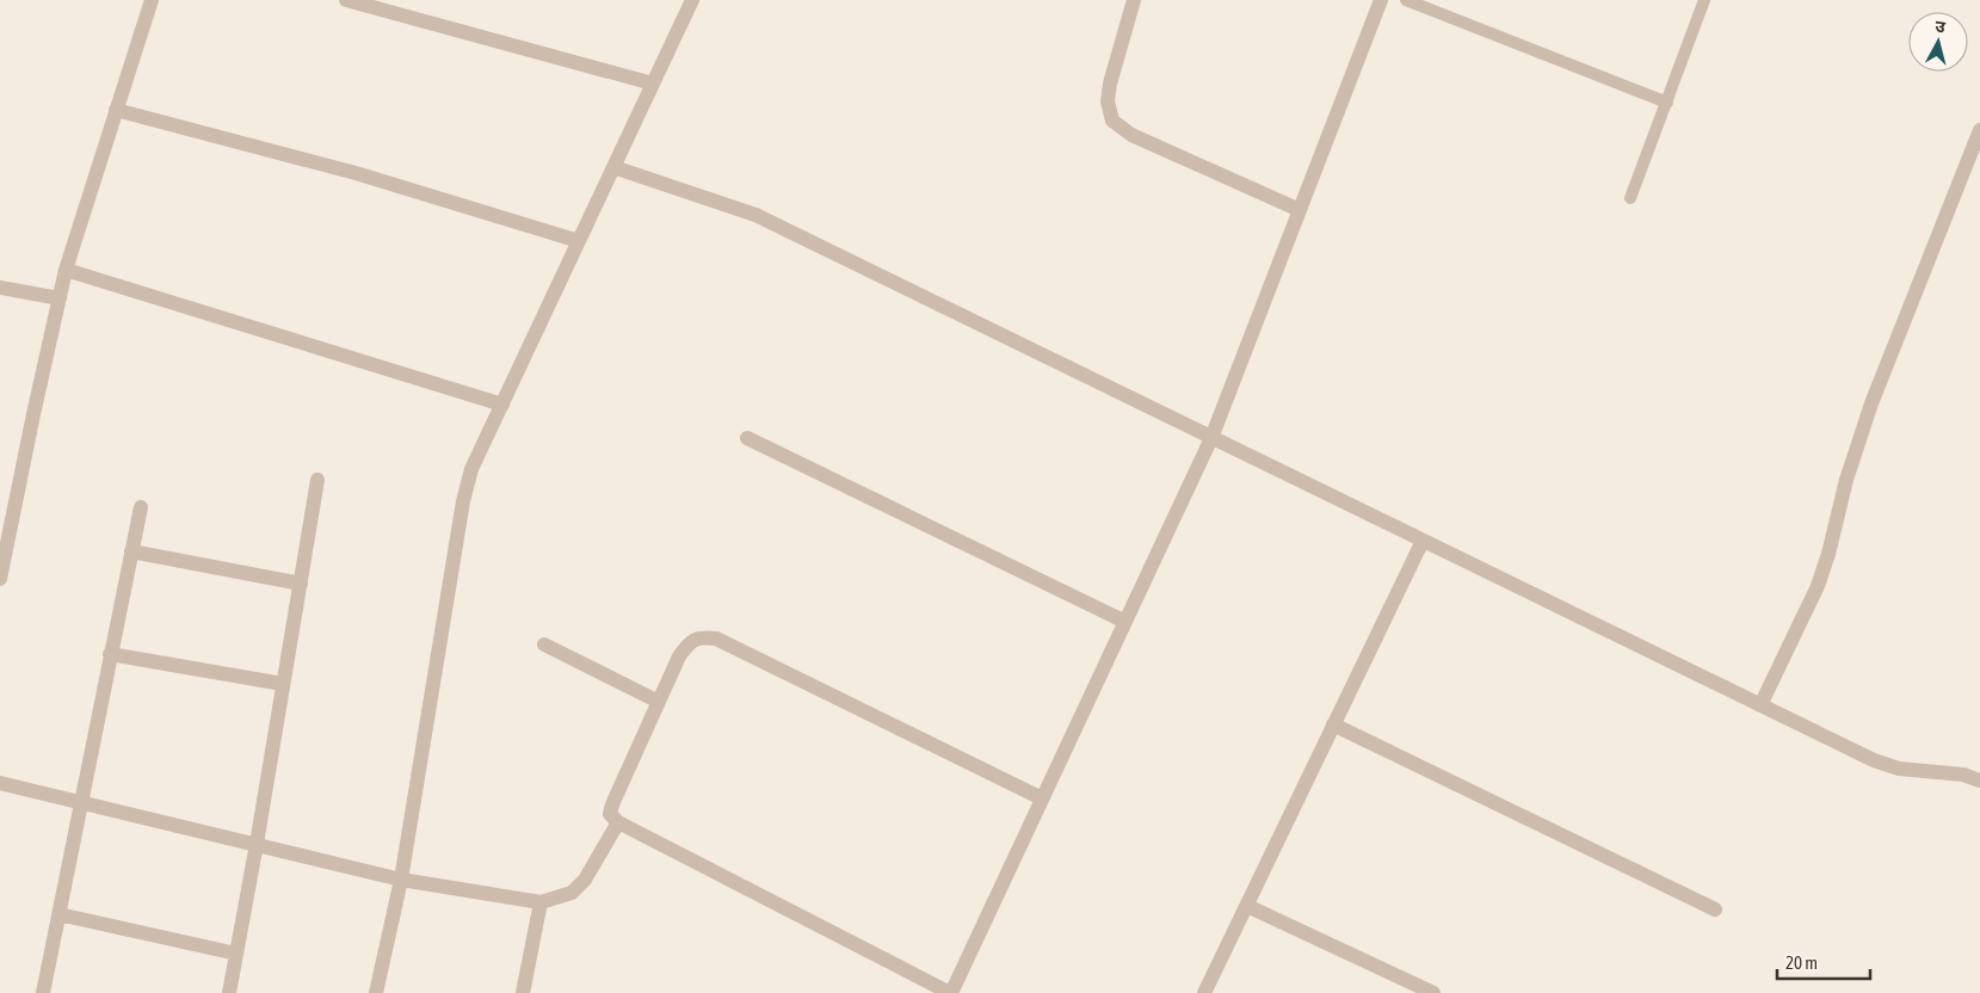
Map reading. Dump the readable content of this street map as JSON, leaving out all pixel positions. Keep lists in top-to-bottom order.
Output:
{
  "scale_bar": "20 m",
  "north": "top"
}
